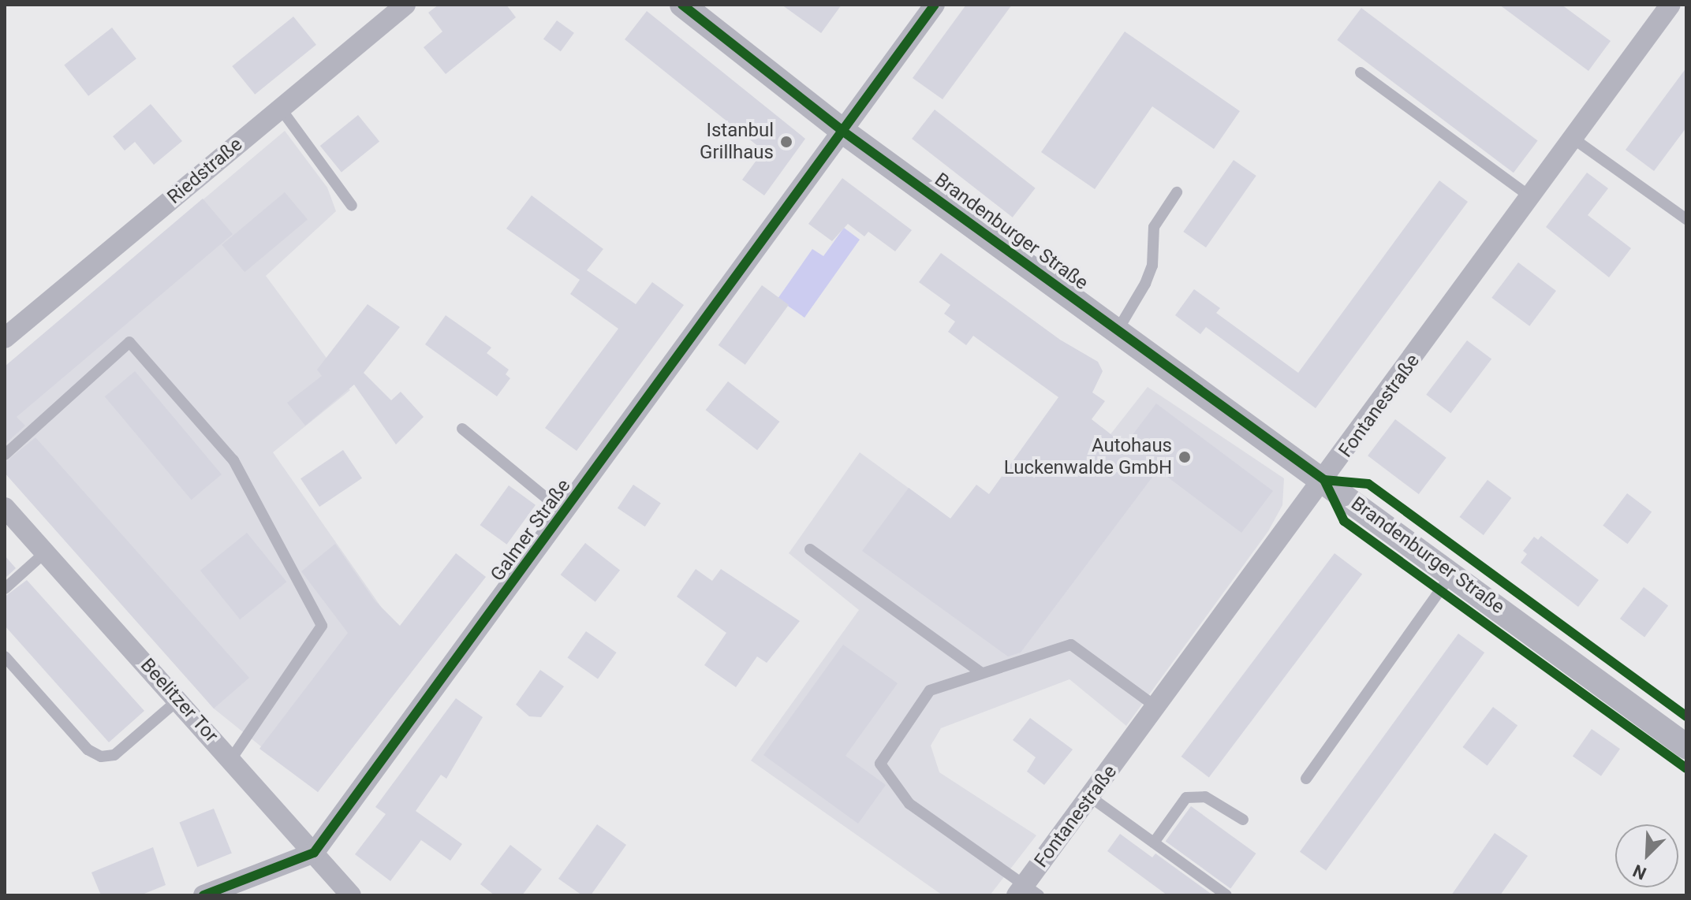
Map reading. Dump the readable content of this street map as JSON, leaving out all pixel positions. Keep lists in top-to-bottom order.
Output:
{
  "streets": {
    "street": [
      "Riedstraße",
      "Brandenburger Straße",
      "Fontanestraße",
      "Galmer Straße",
      "Beelitzer Tor"
    ]
  },
  "crossings": [
    ["Brandenburger Straße", "Fontanestraße"],
    ["Brandenburger Straße", "Galmer Straße"],
    ["Galmer Straße", "Beelitzer Tor"]
  ],
  "places": ["Istanbul Grillhaus", "Autohaus Luckenwalde GmbH"],
  "north": "bottom left"
}
